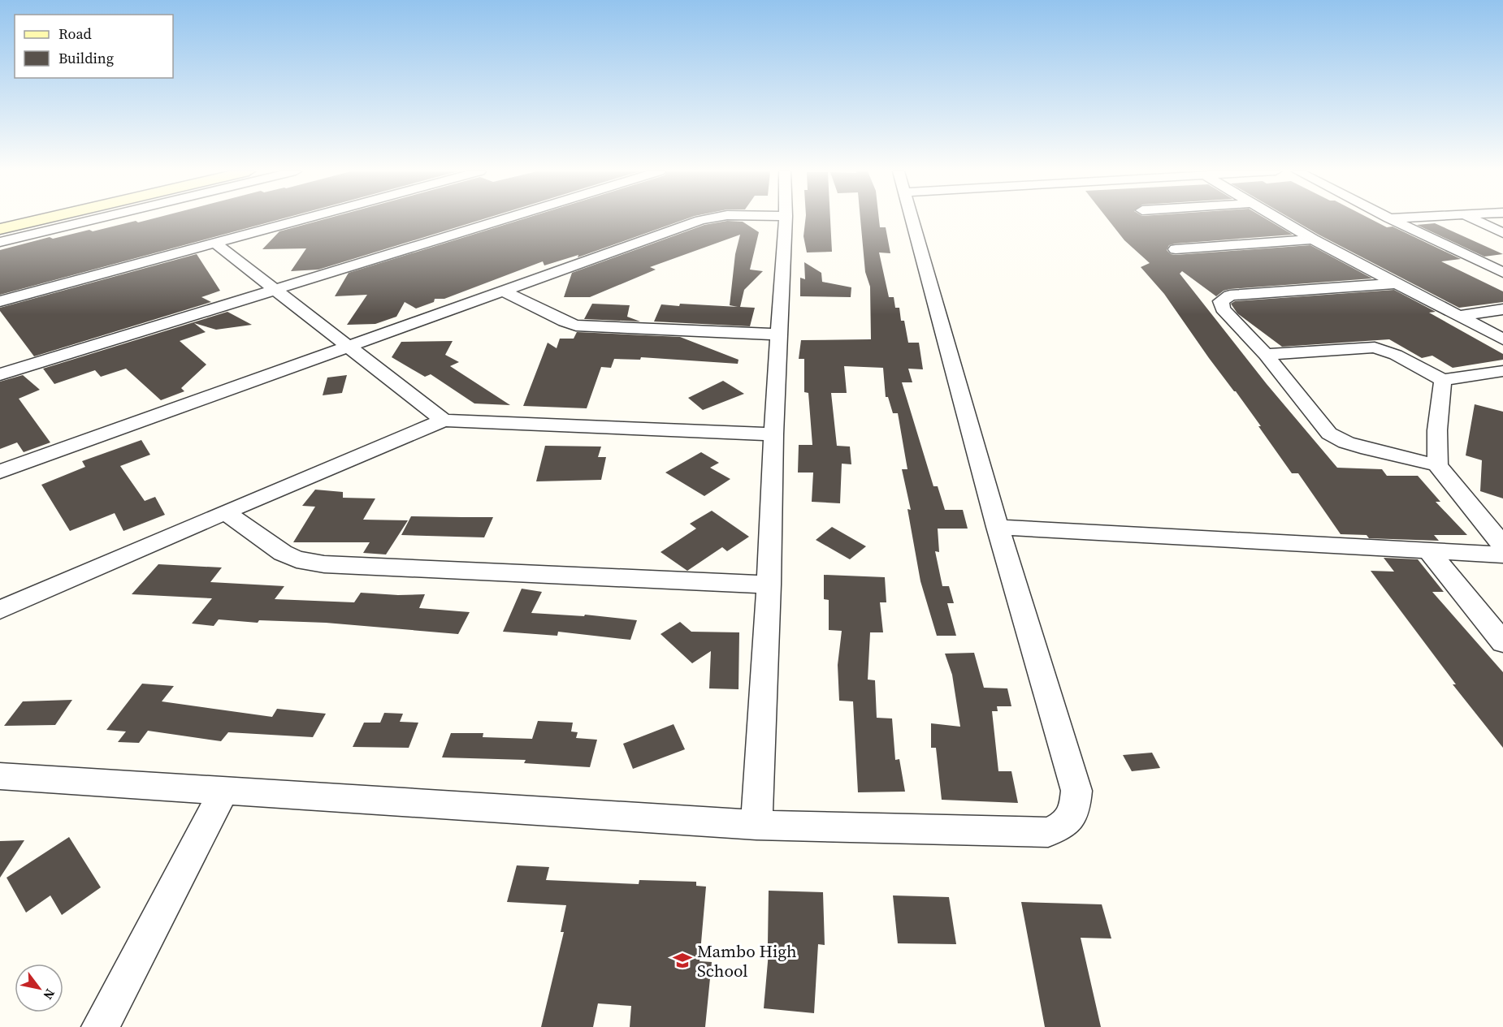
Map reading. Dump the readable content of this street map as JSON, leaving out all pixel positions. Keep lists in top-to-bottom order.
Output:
{
  "places": {
    "school or university": ["Mambo High School"]
  },
  "legend": ["Road", "Building"],
  "north": "bottom right"
}
